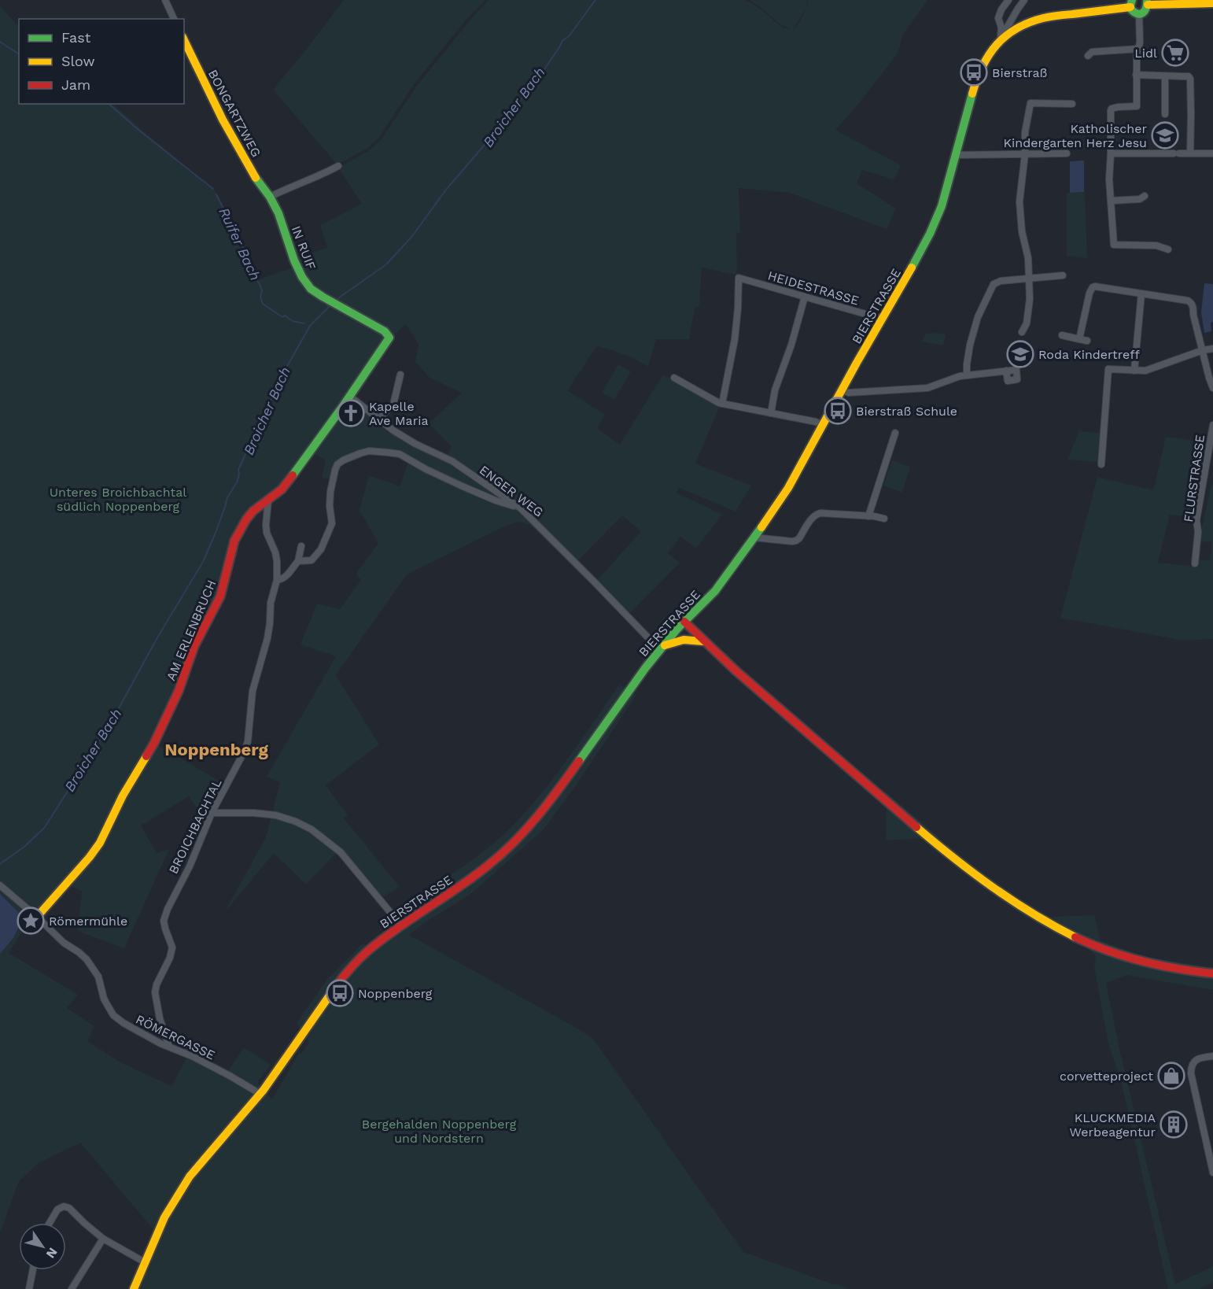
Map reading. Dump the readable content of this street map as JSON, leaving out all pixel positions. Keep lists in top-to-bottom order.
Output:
{
  "streets": {
    "main road": [
      "BONGARTZWEG",
      "IN RUIF",
      "BIERSTRASSE",
      "AM ERLENBRUCH"
    ],
    "street": [
      "HEIDESTRASSE",
      "FLURSTRASSE",
      "ENGER WEG",
      "BROICHBACHTAL",
      "RÖMERGASSE"
    ]
  },
  "crossings": [
    ["BONGARTZWEG", "IN RUIF"],
    ["IN RUIF", "AM ERLENBRUCH"],
    ["HEIDESTRASSE", "BIERSTRASSE"],
    ["BIERSTRASSE", "ENGER WEG"],
    ["BIERSTRASSE", "RÖMERGASSE"],
    ["ENGER WEG", "AM ERLENBRUCH"],
    ["AM ERLENBRUCH", "BROICHBACHTAL"],
    ["AM ERLENBRUCH", "RÖMERGASSE"],
    ["BROICHBACHTAL", "RÖMERGASSE"]
  ],
  "districts": ["Noppenberg"],
  "water": ["Broicher Bach", "Ruifer Bach"],
  "parks": ["Unteres Broichbachtal südlich Noppenberg", "Bergehalden Noppenberg und Nordstern"],
  "places": {
    "supermarket": ["Lidl"],
    "bus stop": ["Bierstraß", "Bierstraß Schule", "Noppenberg"],
    "school or university": ["Katholischer Kindergarten Herz Jesu", "Roda Kindertreff"],
    "church": ["Kapelle Ave Maria"],
    "place": ["Römermühle"],
    "shop": ["corvetteproject"],
    "building": ["KLUCKMEDIA Werbeagentur"]
  },
  "legend": ["Fast", "Slow", "Jam"],
  "north": "bottom right"
}
